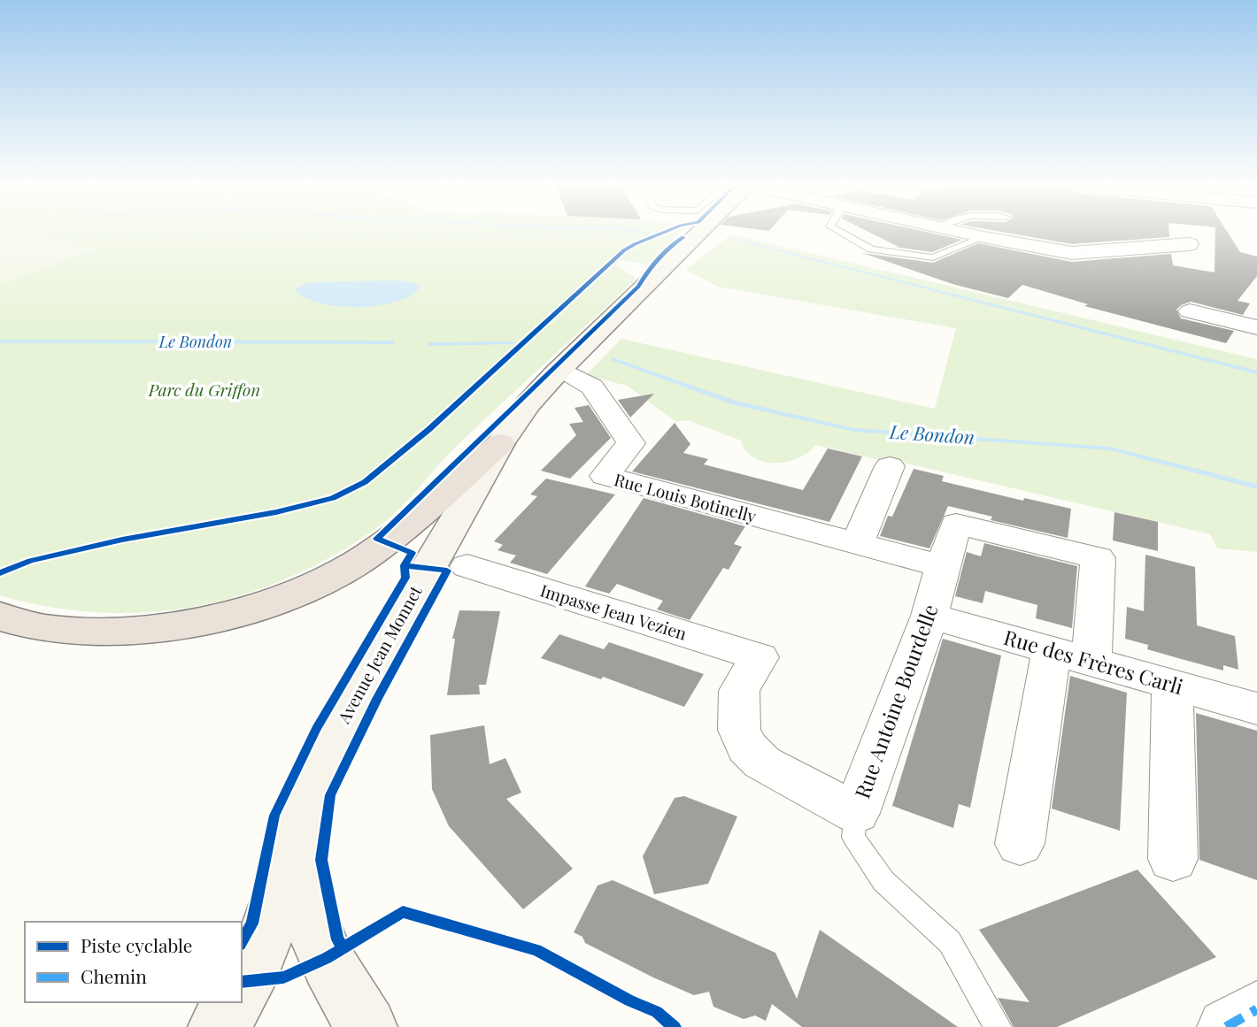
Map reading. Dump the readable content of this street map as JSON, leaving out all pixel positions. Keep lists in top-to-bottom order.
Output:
{
  "streets": {
    "street": [
      "Rue Louis Botinelly",
      "Impasse Jean Vezien",
      "Avenue Jean Monnet",
      "Rue des Frères Carli",
      "Rue Antoine Bourdelle"
    ]
  },
  "crossings": [
    ["Rue Louis Botinelly", "Avenue Jean Monnet"],
    ["Impasse Jean Vezien", "Rue Antoine Bourdelle"],
    ["Rue des Frères Carli", "Rue Antoine Bourdelle"]
  ],
  "water": ["Le Bondon"],
  "parks": ["Parc du Griffon"],
  "legend": ["Piste cyclable", "Chemin"]
}
